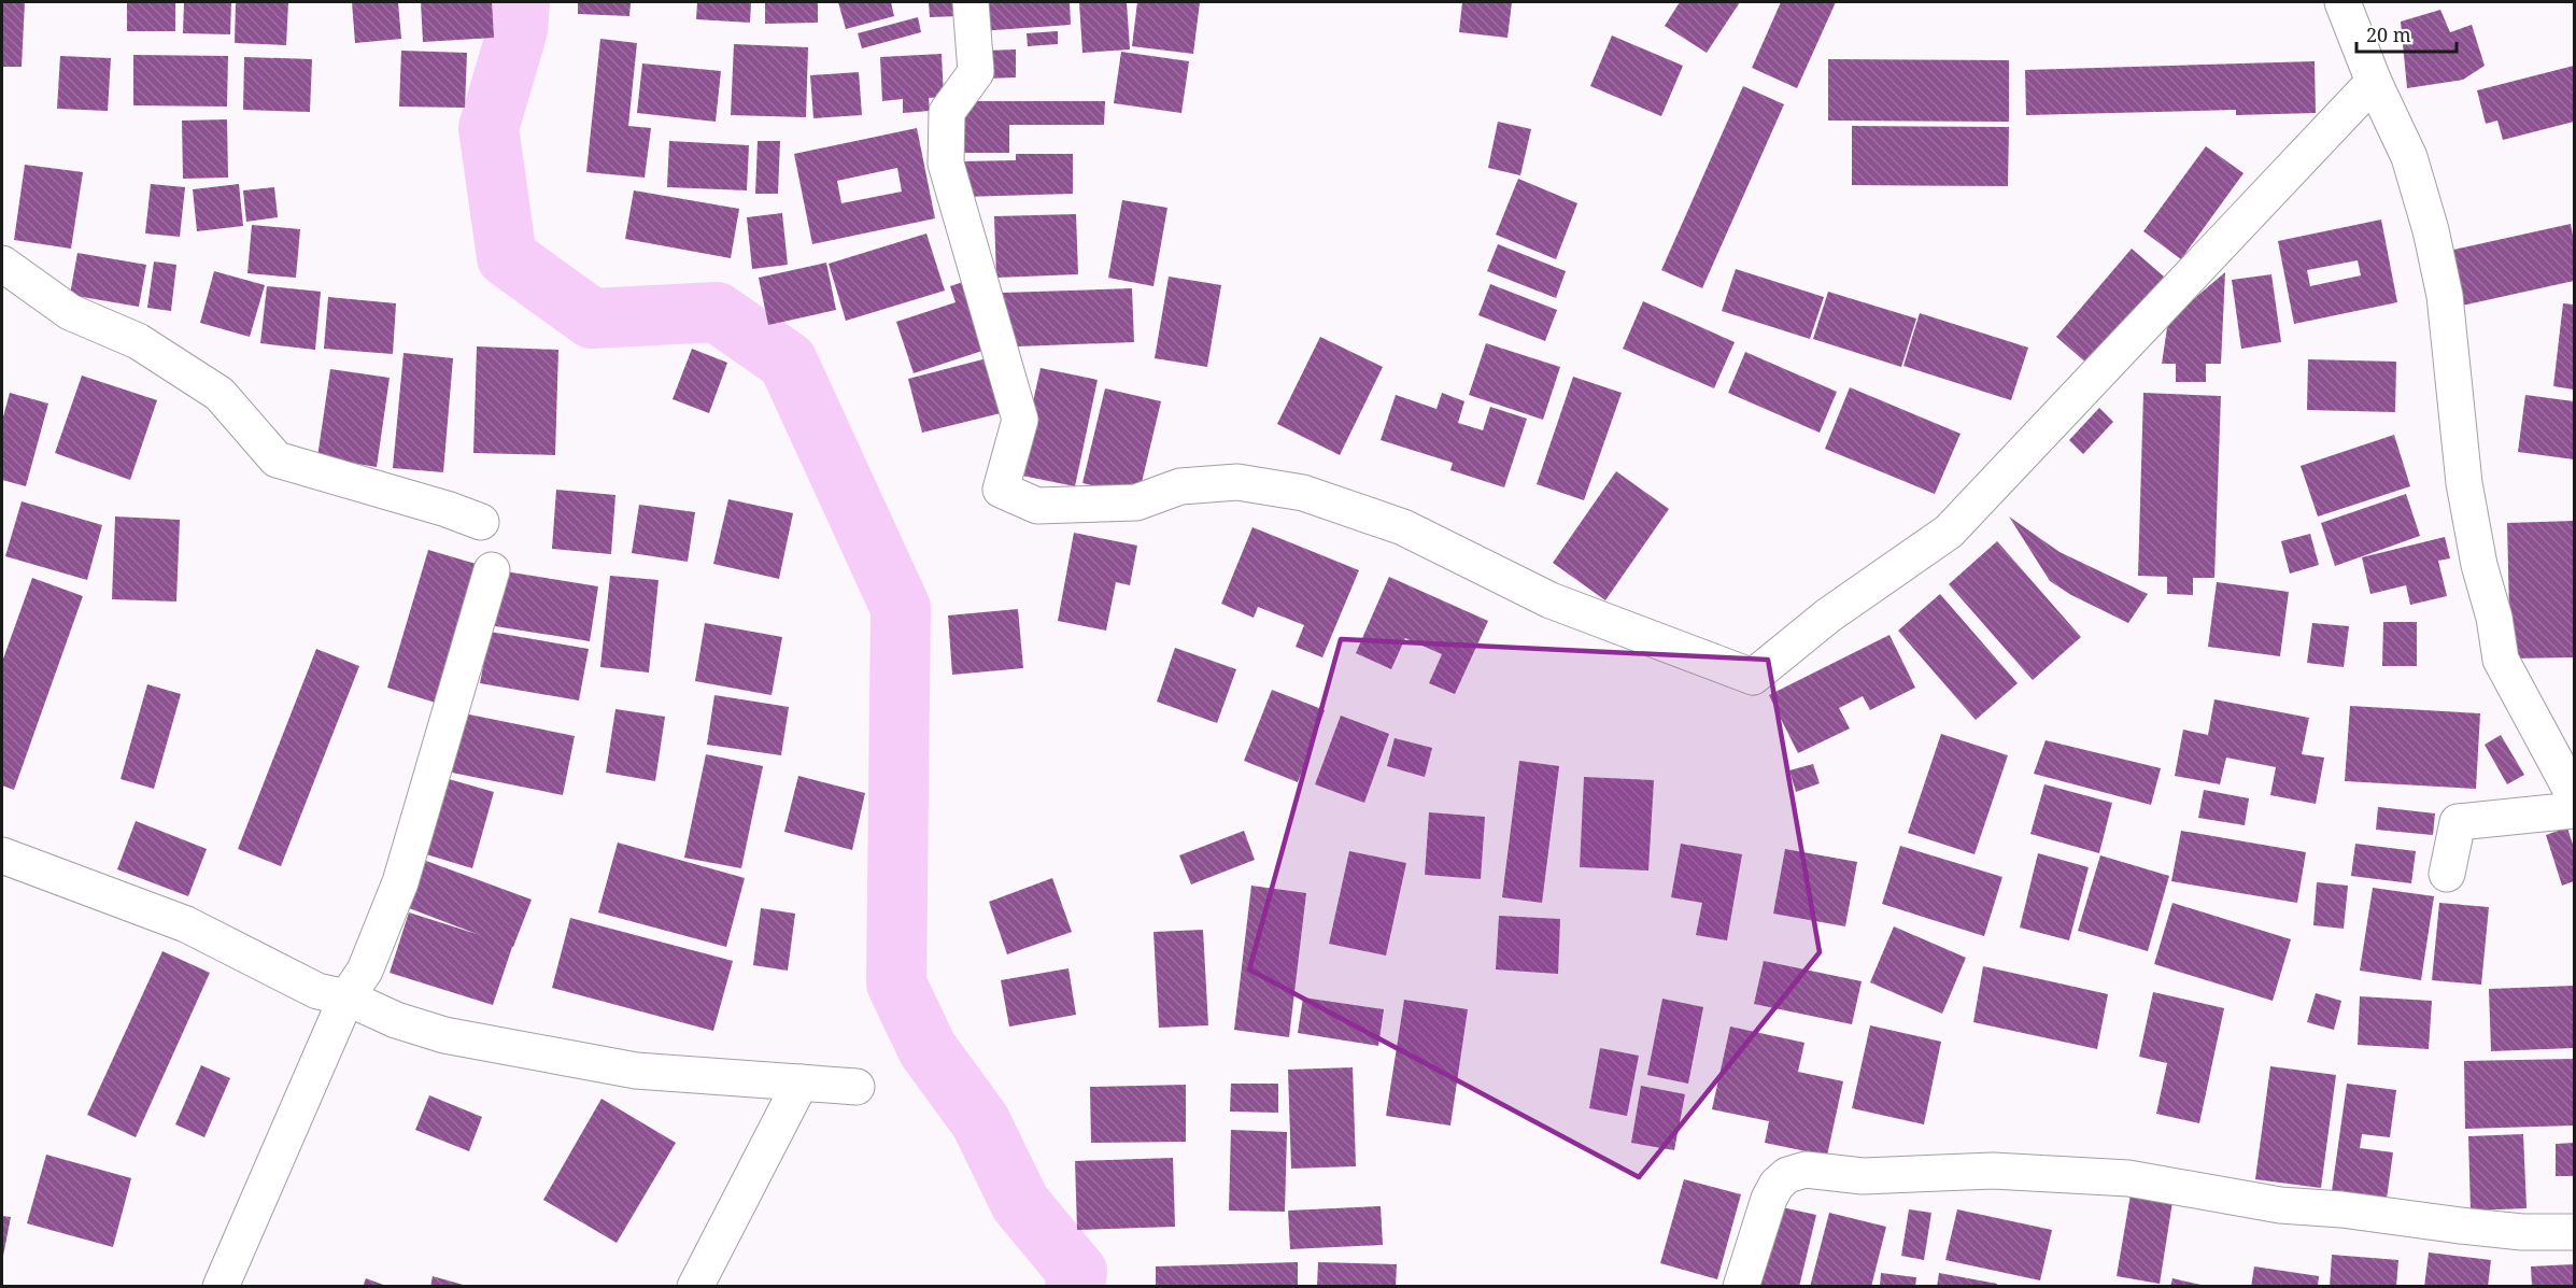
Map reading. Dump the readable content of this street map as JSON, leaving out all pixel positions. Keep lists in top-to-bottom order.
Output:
{
  "scale_bar": "20 m"
}
